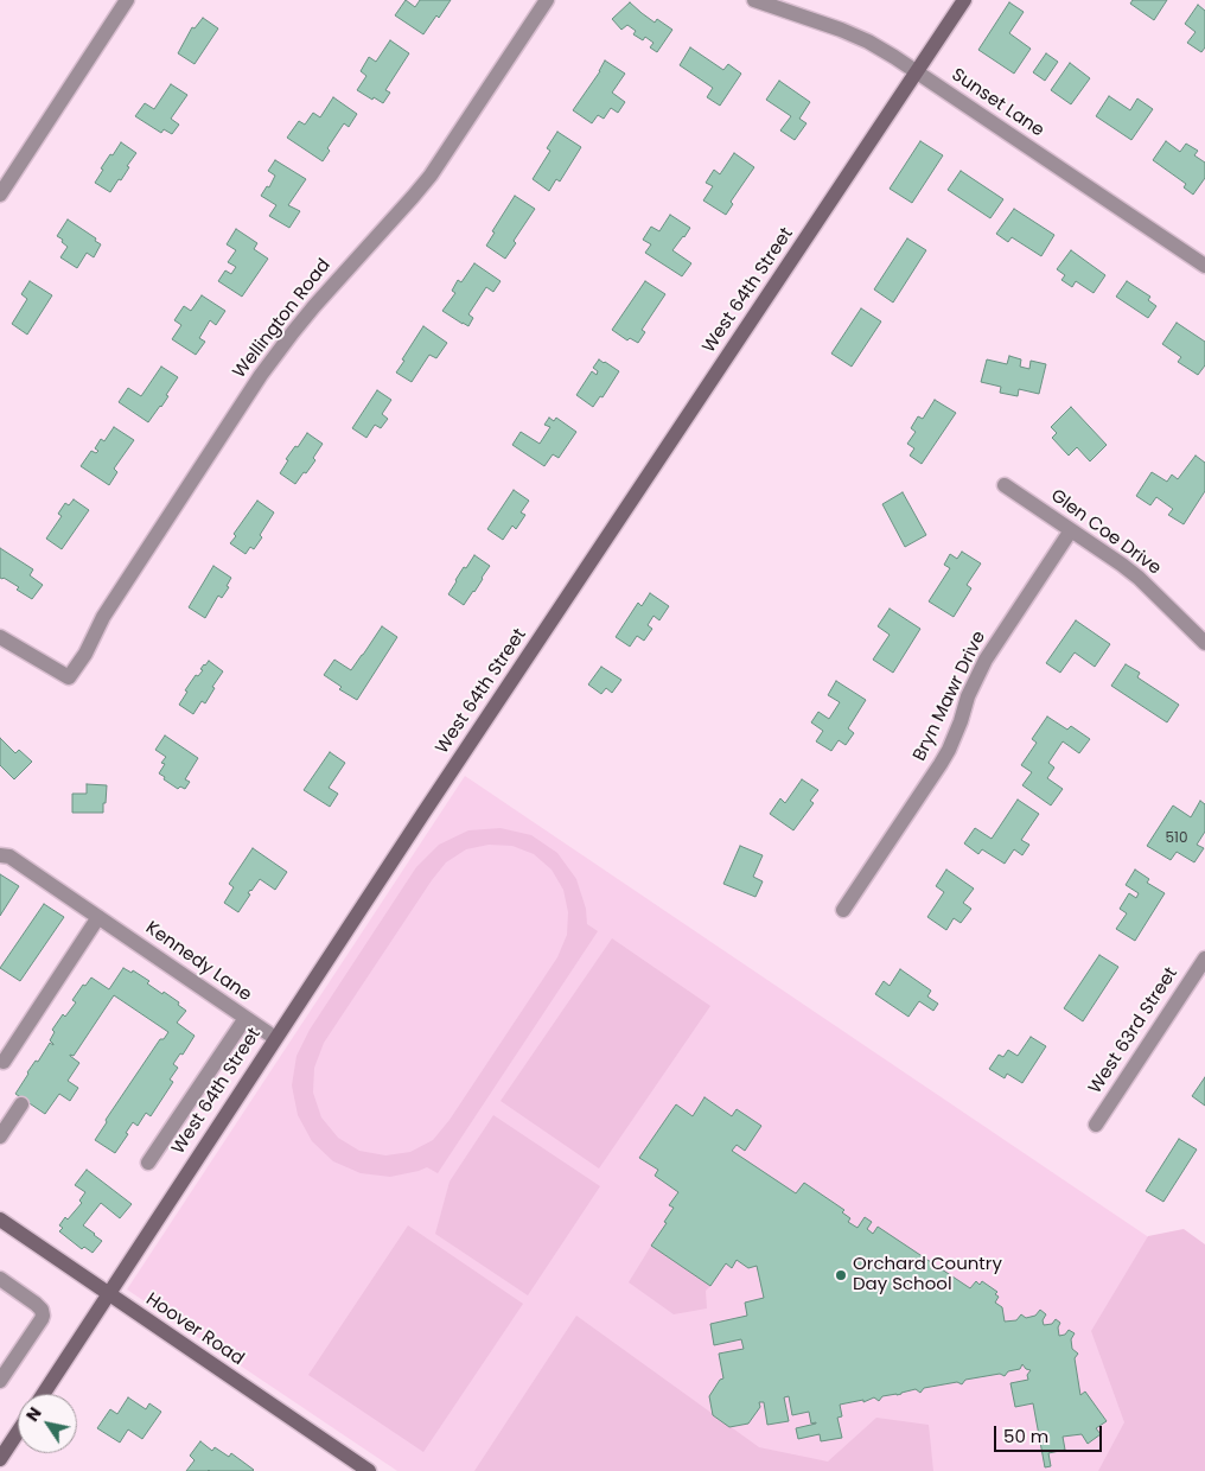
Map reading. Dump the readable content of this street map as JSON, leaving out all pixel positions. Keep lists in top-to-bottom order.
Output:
{
  "streets": {
    "street": [
      "Sunset Lane",
      "West 64th Street",
      "Wellington Road",
      "Glen Coe Drive",
      "Bryn Mawr Drive",
      "Kennedy Lane",
      "West 63rd Street",
      "Hoover Road"
    ]
  },
  "crossings": [
    ["Sunset Lane", "West 64th Street"],
    ["West 64th Street", "Kennedy Lane"],
    ["West 64th Street", "Hoover Road"],
    ["Glen Coe Drive", "Bryn Mawr Drive"]
  ],
  "places": ["Orchard Country Day School"],
  "house_numbers": ["510"],
  "scale_bar": "50 m",
  "north": "top left"
}
